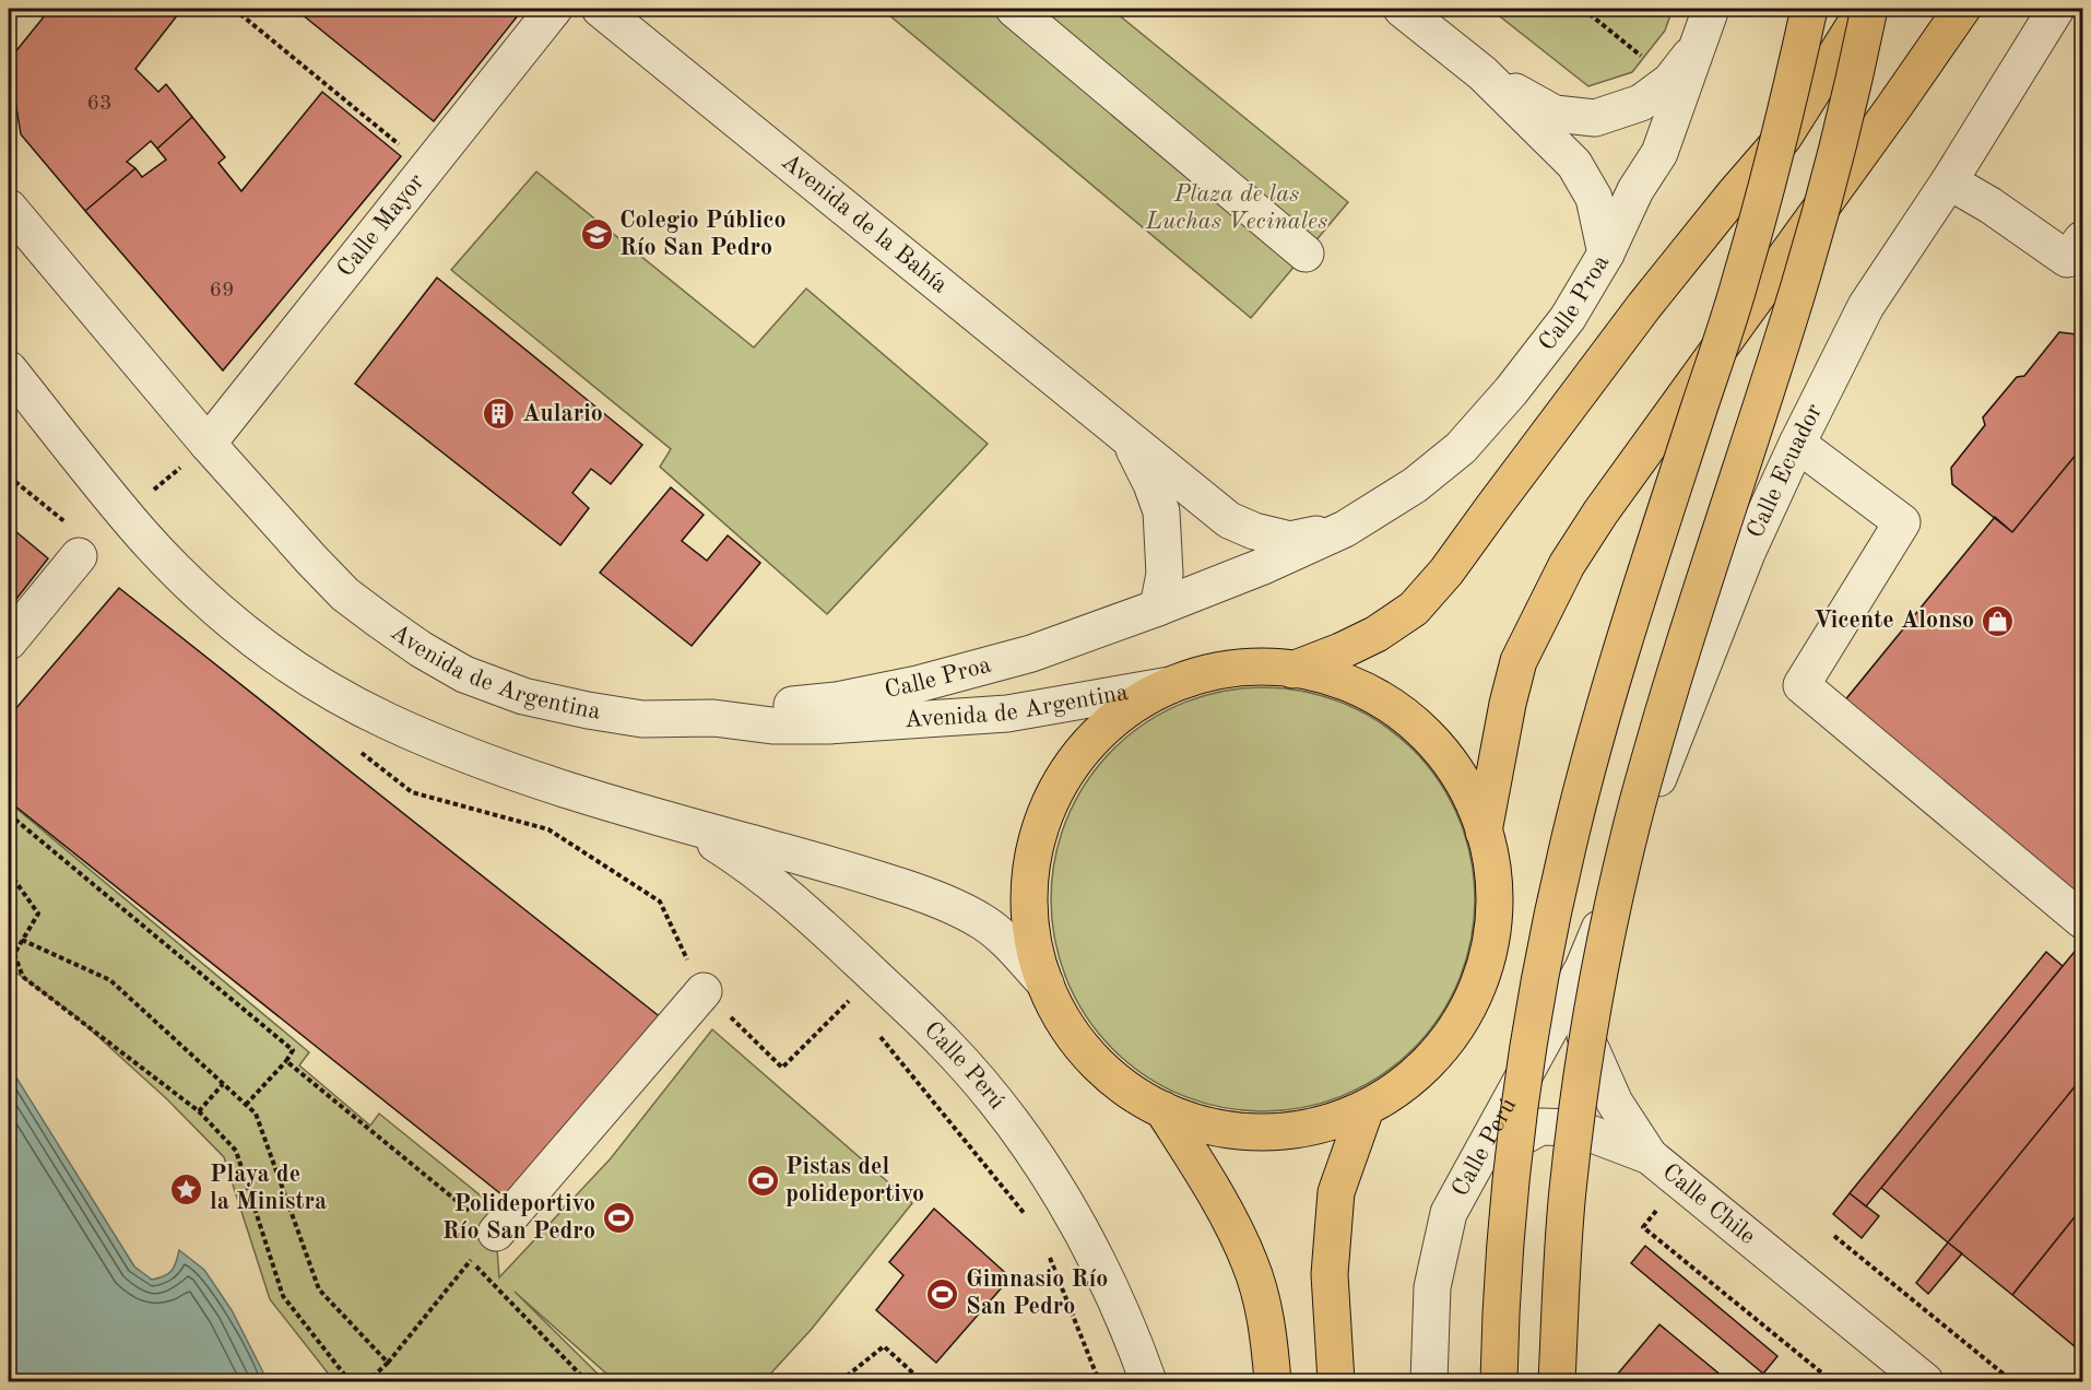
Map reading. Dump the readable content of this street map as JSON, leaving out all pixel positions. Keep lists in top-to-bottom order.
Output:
{
  "streets": {
    "street": [
      "Avenida de la Bahía",
      "Calle Mayor",
      "Calle Proa",
      "Calle Ecuador",
      "Avenida de Argentina",
      "Calle Perú",
      "Calle Chile"
    ]
  },
  "crossings": [
    ["Avenida de la Bahía", "Calle Proa"],
    ["Calle Mayor", "Avenida de Argentina"],
    ["Calle Proa", "Avenida de Argentina"],
    ["Calle Ecuador", "Calle Perú"],
    ["Calle Ecuador", "Calle Chile"],
    ["Calle Perú", "Calle Chile"]
  ],
  "parks": ["Plaza de las Luchas Vecinales"],
  "places": {
    "school or university": ["Colegio Público Río San Pedro"],
    "building": ["Aulario"],
    "shop": ["Vicente Alonso"],
    "sports": ["Pistas del polideportivo", "Polideportivo Río San Pedro", "Gimnasio Río San Pedro"],
    "place": ["Playa de la Ministra"]
  },
  "house_numbers": ["63", "69"]
}
